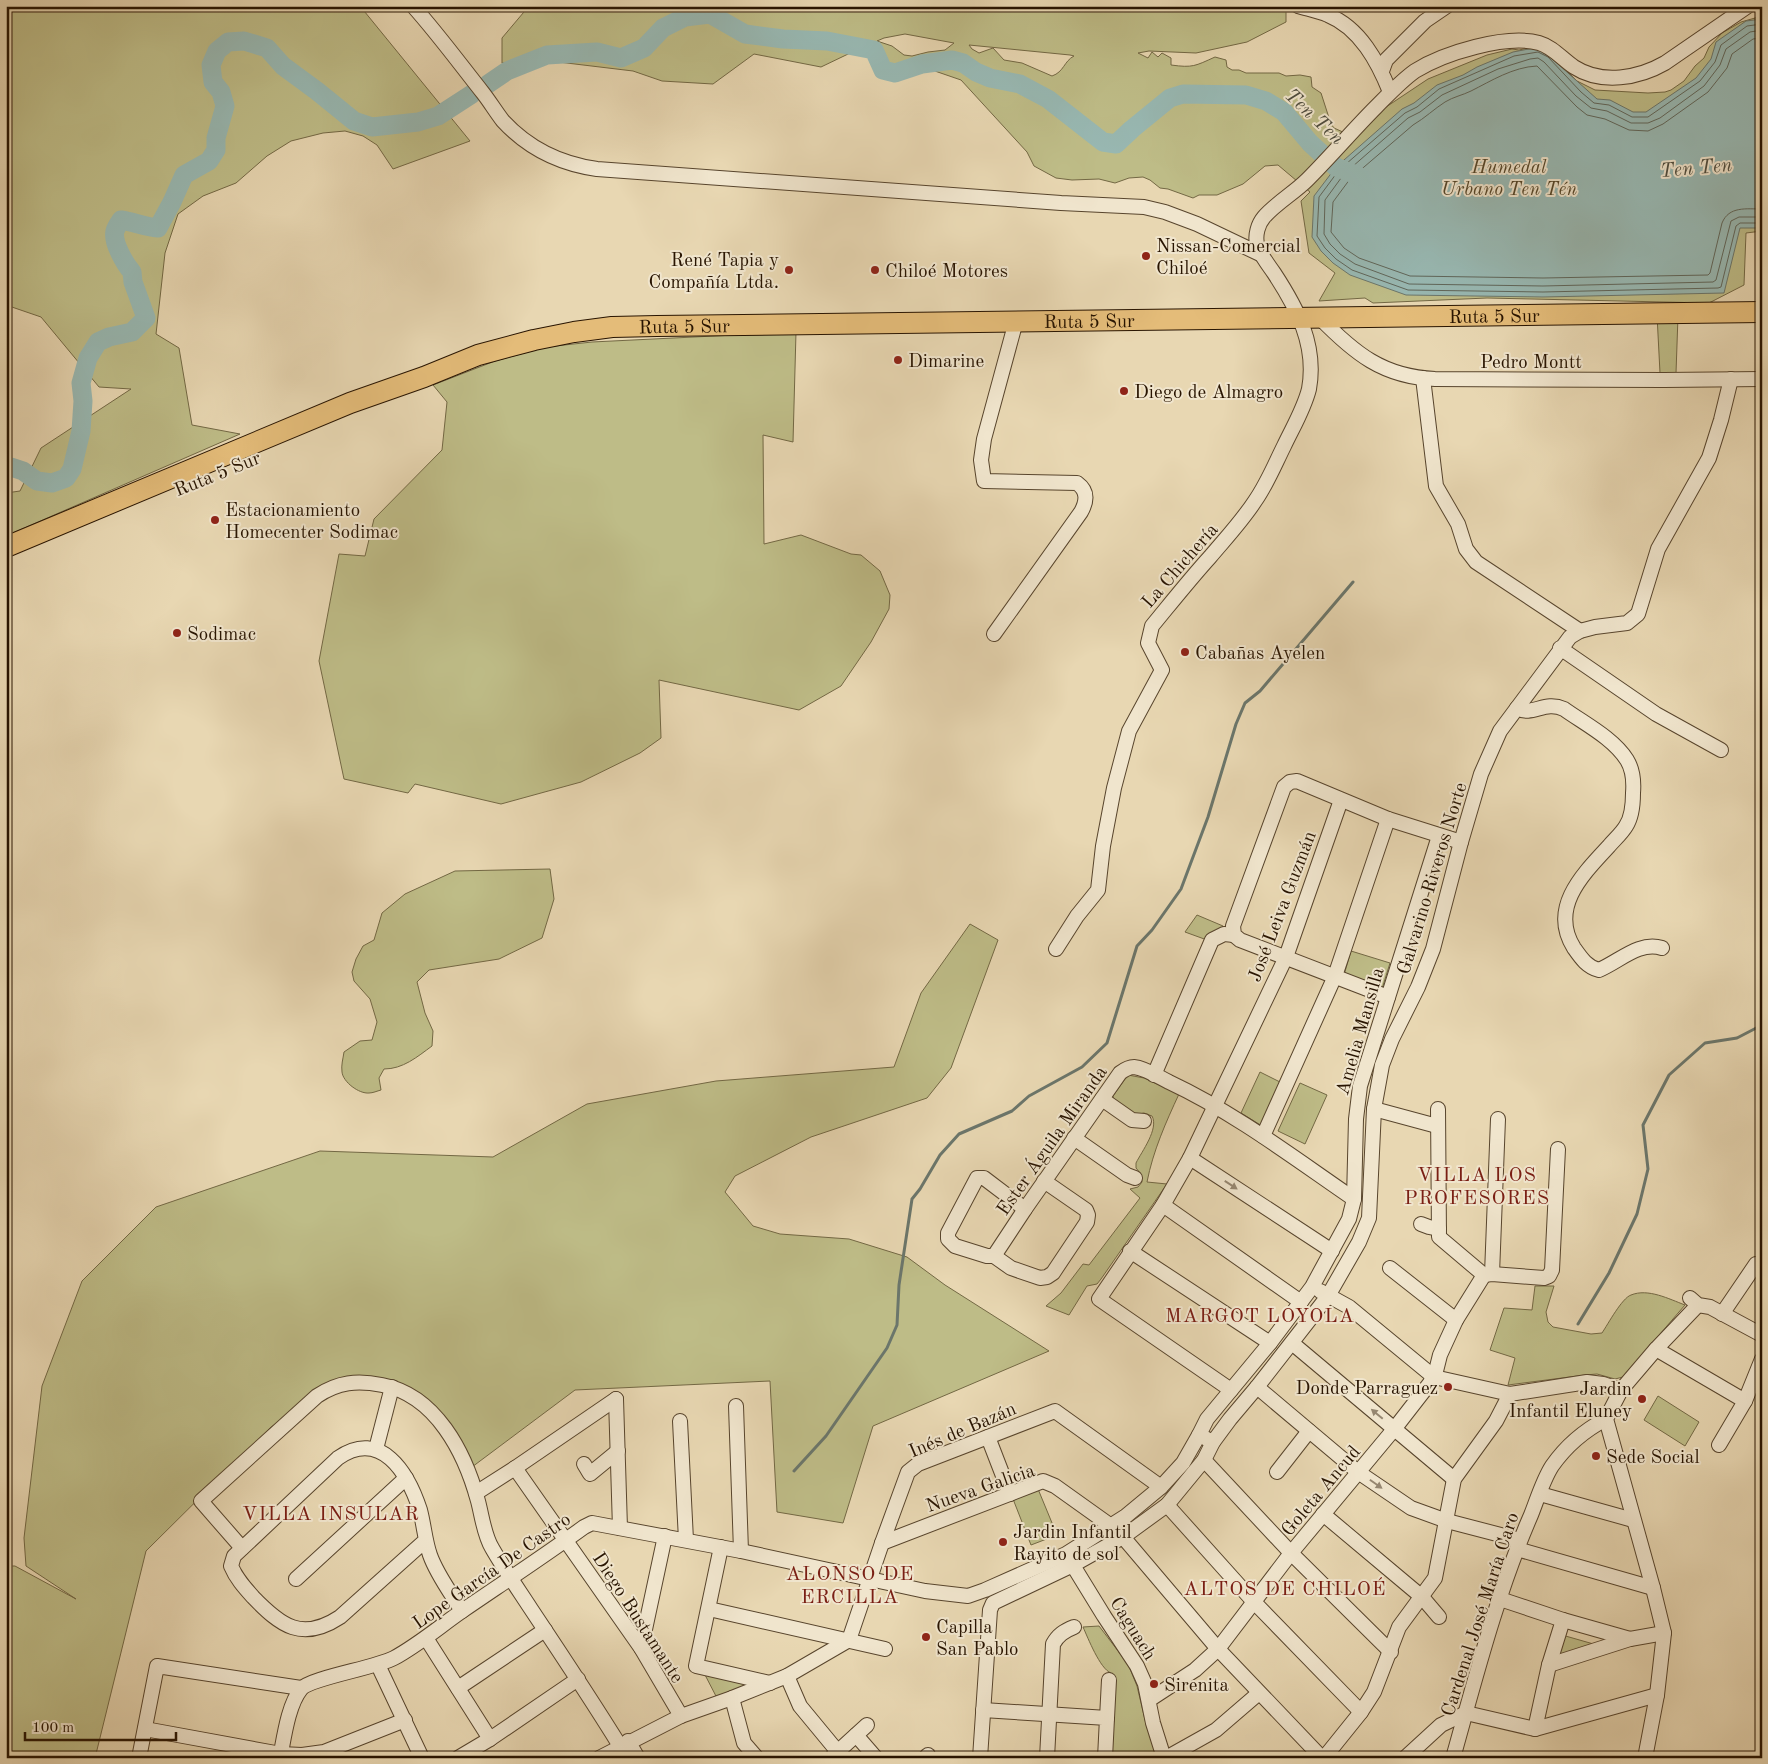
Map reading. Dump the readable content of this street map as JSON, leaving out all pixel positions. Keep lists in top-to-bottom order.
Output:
{
  "streets": {
    "highway": ["Ruta 5 Sur"],
    "street": [
      "Pedro Montt",
      "La Chichería",
      "Galvarino Riveros Norte",
      "José Leiva Guzmán",
      "Amelia Mansilla",
      "Ester Águila Miranda",
      "Inés de Bazán",
      "Nueva Galicia",
      "Goleta Ancud",
      "Lope García De Castro",
      "Cardenal José María Caro",
      "Diego Bustamante",
      "Caguach"
    ]
  },
  "crossings": [
    ["Ruta 5 Sur", "Pedro Montt"],
    ["Ruta 5 Sur", "La Chichería"],
    ["Pedro Montt", "La Chichería"],
    ["Pedro Montt", "Galvarino Riveros Norte"],
    ["Galvarino Riveros Norte", "Amelia Mansilla"],
    ["Galvarino Riveros Norte", "Lope García De Castro"],
    ["Galvarino Riveros Norte", "Caguach"],
    ["José Leiva Guzmán", "Amelia Mansilla"],
    ["José Leiva Guzmán", "Ester Águila Miranda"],
    ["Amelia Mansilla", "Ester Águila Miranda"],
    ["Amelia Mansilla", "Inés de Bazán"],
    ["Amelia Mansilla", "Nueva Galicia"],
    ["Amelia Mansilla", "Lope García De Castro"],
    ["Amelia Mansilla", "Caguach"],
    ["Inés de Bazán", "Nueva Galicia"],
    ["Inés de Bazán", "Lope García De Castro"],
    ["Goleta Ancud", "Caguach"],
    ["Lope García De Castro", "Diego Bustamante"],
    ["Lope García De Castro", "Caguach"]
  ],
  "districts": [
    "VILLA LOS PROFESORES",
    "MARGOT LOYOLA",
    "VILLA INSULAR",
    "ALONSO DE ERCILLA",
    "ALTOS DE CHILOÉ"
  ],
  "water": ["Ten Ten"],
  "parks": ["Humedal Urbano Ten Tén"],
  "places": [
    "Nissan-Comercial Chiloé",
    "René Tapia y Compañía Ltda.",
    "Chiloé Motores",
    "Dimarine",
    "Diego de Almagro",
    "Estacionamiento Homecenter Sodimac",
    "Sodimac",
    "Cabañas Ayelen",
    "Donde Parraguez",
    "Jardin Infantil Eluney",
    "Sede Social",
    "Jardin Infantil Rayito de sol",
    "Capilla San Pablo",
    "Sirenita"
  ],
  "scale_bar": "100 m"
}
